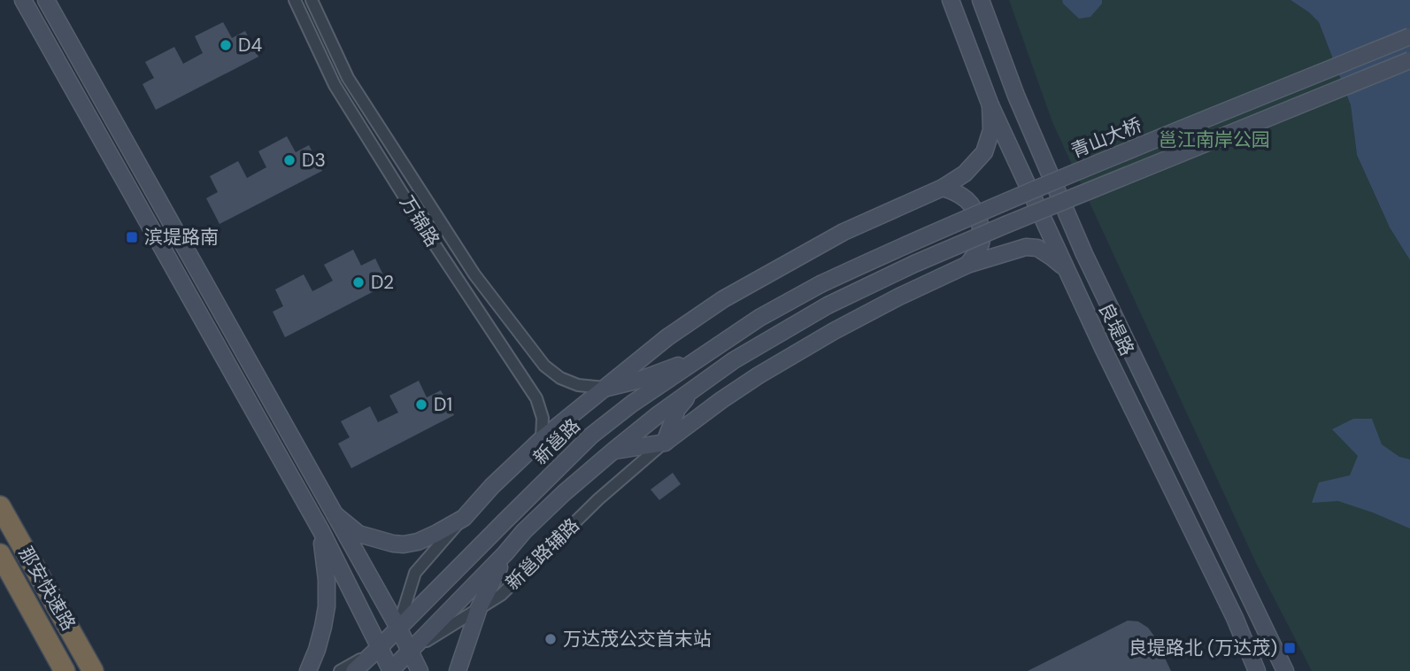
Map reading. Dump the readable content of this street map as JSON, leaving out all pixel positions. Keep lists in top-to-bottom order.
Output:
{
  "streets": {
    "highway": ["那安快速路"],
    "main road": ["青山大桥", "良堤路", "新邕路"],
    "street": ["万锦路", "新邕路辅路"]
  },
  "crossings": [
    ["青山大桥", "新邕路"]
  ],
  "parks": ["邕江南岸公园"],
  "places": {
    "other": [
      "D4",
      "D3",
      "D2",
      "D1",
      "万达茂公交首末站"
    ],
    "transit": ["滨堤路南", "良堤路北 (万达茂)"]
  }
}
